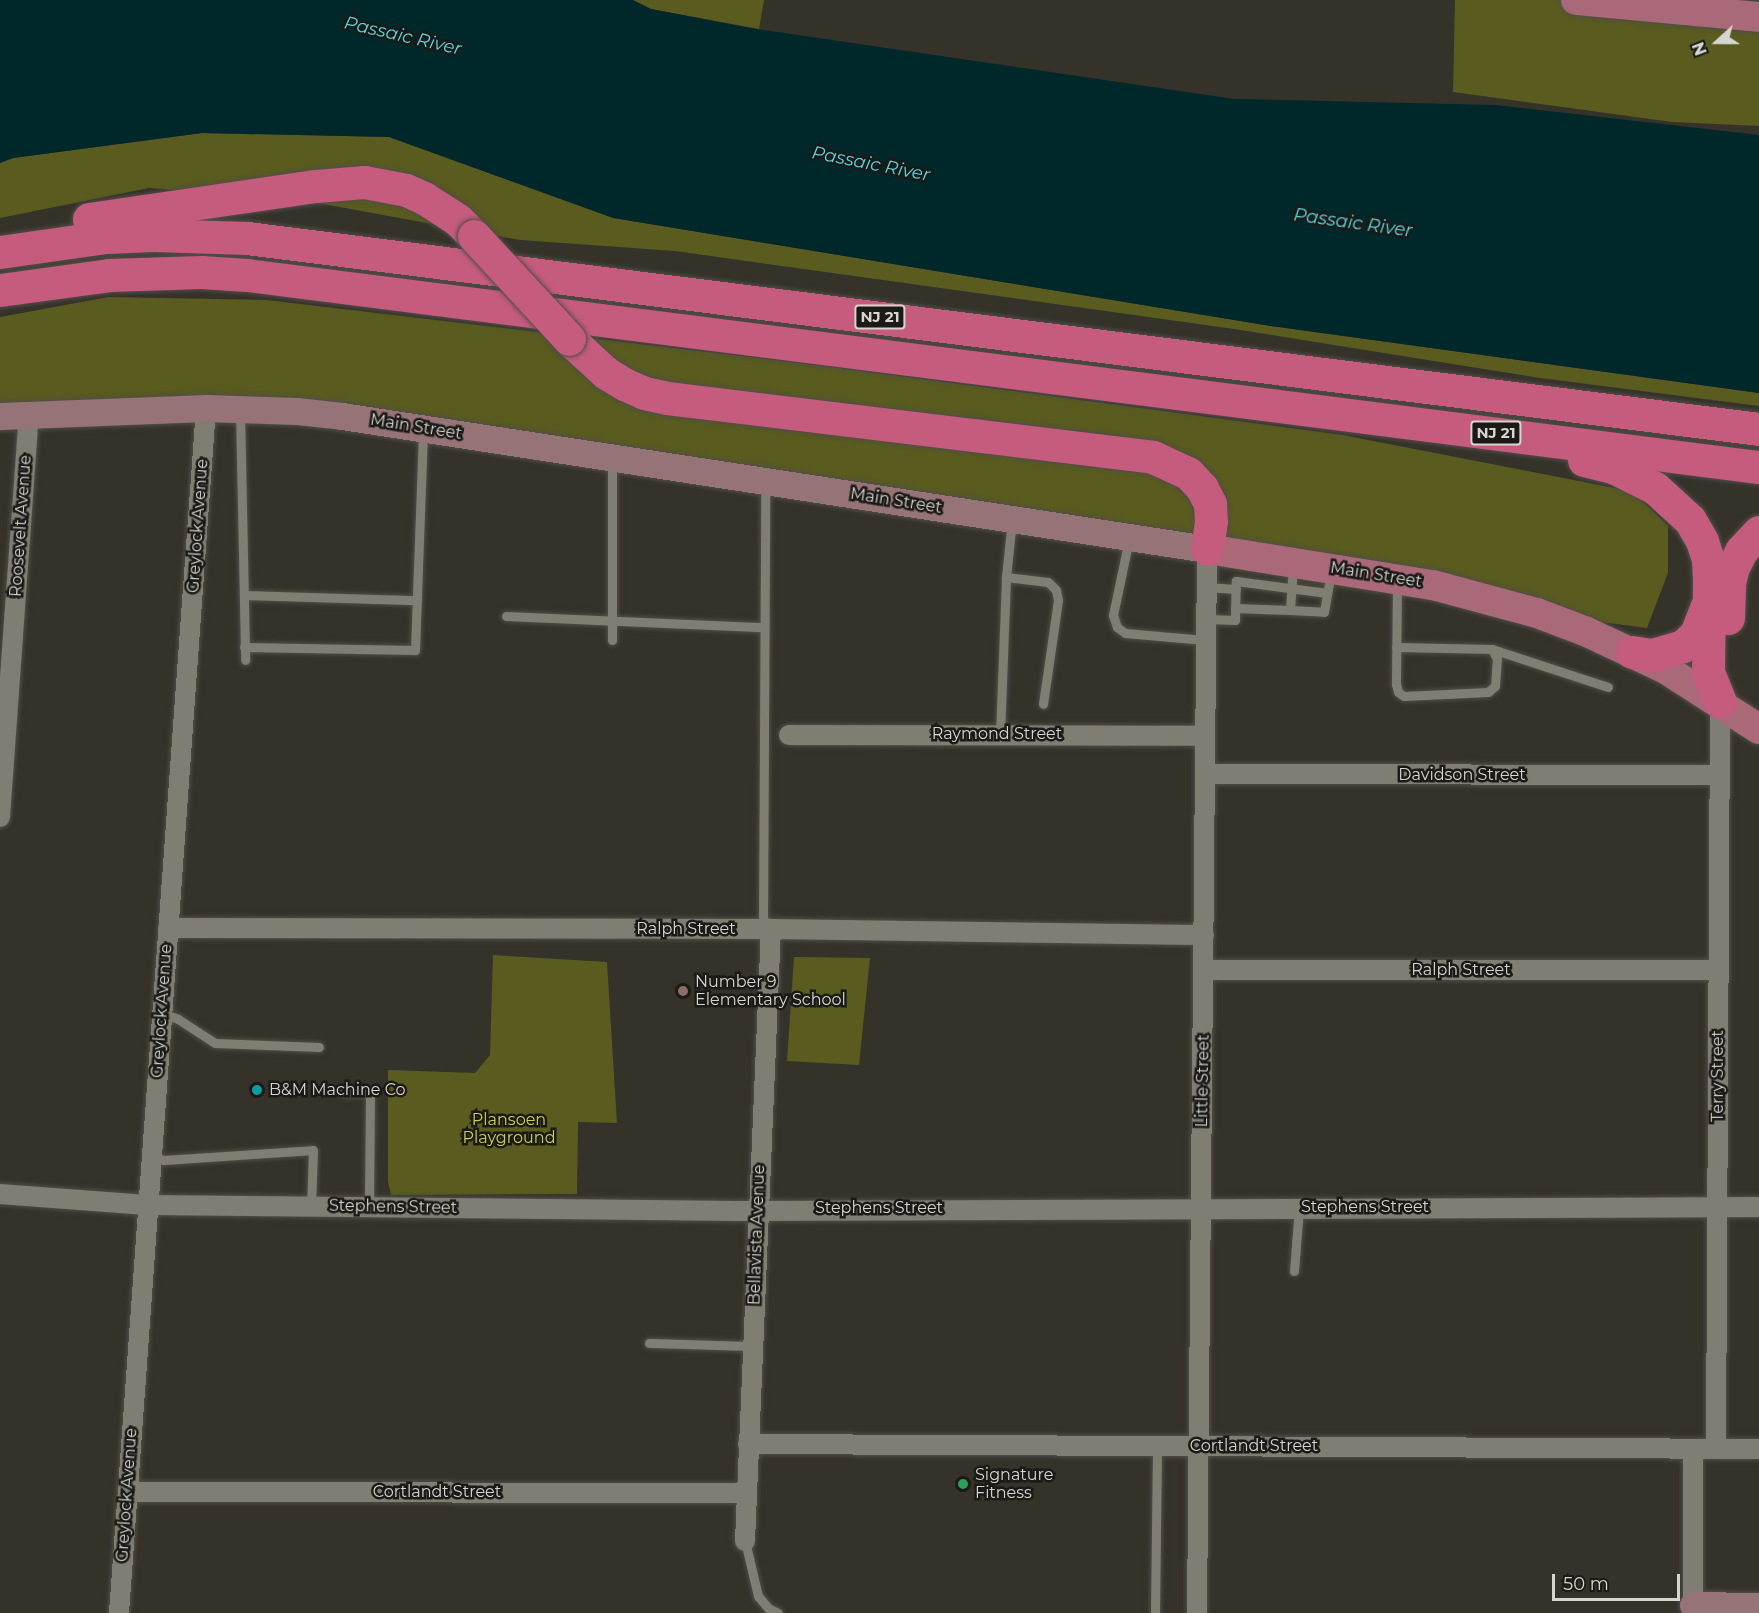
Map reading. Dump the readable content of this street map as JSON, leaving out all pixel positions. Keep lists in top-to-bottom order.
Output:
{
  "streets": {
    "highway": ["NJ 21"],
    "main road": ["Main Street"],
    "street": [
      "Roosevelt Avenue",
      "Greylock Avenue",
      "Raymond Street",
      "Davidson Street",
      "Ralph Street",
      "Terry Street",
      "Little Street",
      "Stephens Street",
      "Bellavista Avenue",
      "Cortlandt Street"
    ]
  },
  "crossings": [
    ["Main Street", "Roosevelt Avenue"],
    ["Main Street", "Greylock Avenue"],
    ["Main Street", "Terry Street"],
    ["Main Street", "Little Street"],
    ["Greylock Avenue", "Ralph Street"],
    ["Greylock Avenue", "Stephens Street"],
    ["Greylock Avenue", "Cortlandt Street"],
    ["Raymond Street", "Little Street"],
    ["Davidson Street", "Terry Street"],
    ["Davidson Street", "Little Street"],
    ["Ralph Street", "Terry Street"],
    ["Ralph Street", "Little Street"],
    ["Ralph Street", "Bellavista Avenue"],
    ["Terry Street", "Stephens Street"],
    ["Terry Street", "Cortlandt Street"],
    ["Little Street", "Stephens Street"],
    ["Little Street", "Cortlandt Street"],
    ["Stephens Street", "Bellavista Avenue"],
    ["Bellavista Avenue", "Cortlandt Street"]
  ],
  "water": ["Passaic River"],
  "parks": ["Plansoen Playground"],
  "places": ["Number 9 Elementary School", "B&M Machine Co", "Signature Fitness"],
  "scale_bar": "50 m",
  "north": "left"
}
